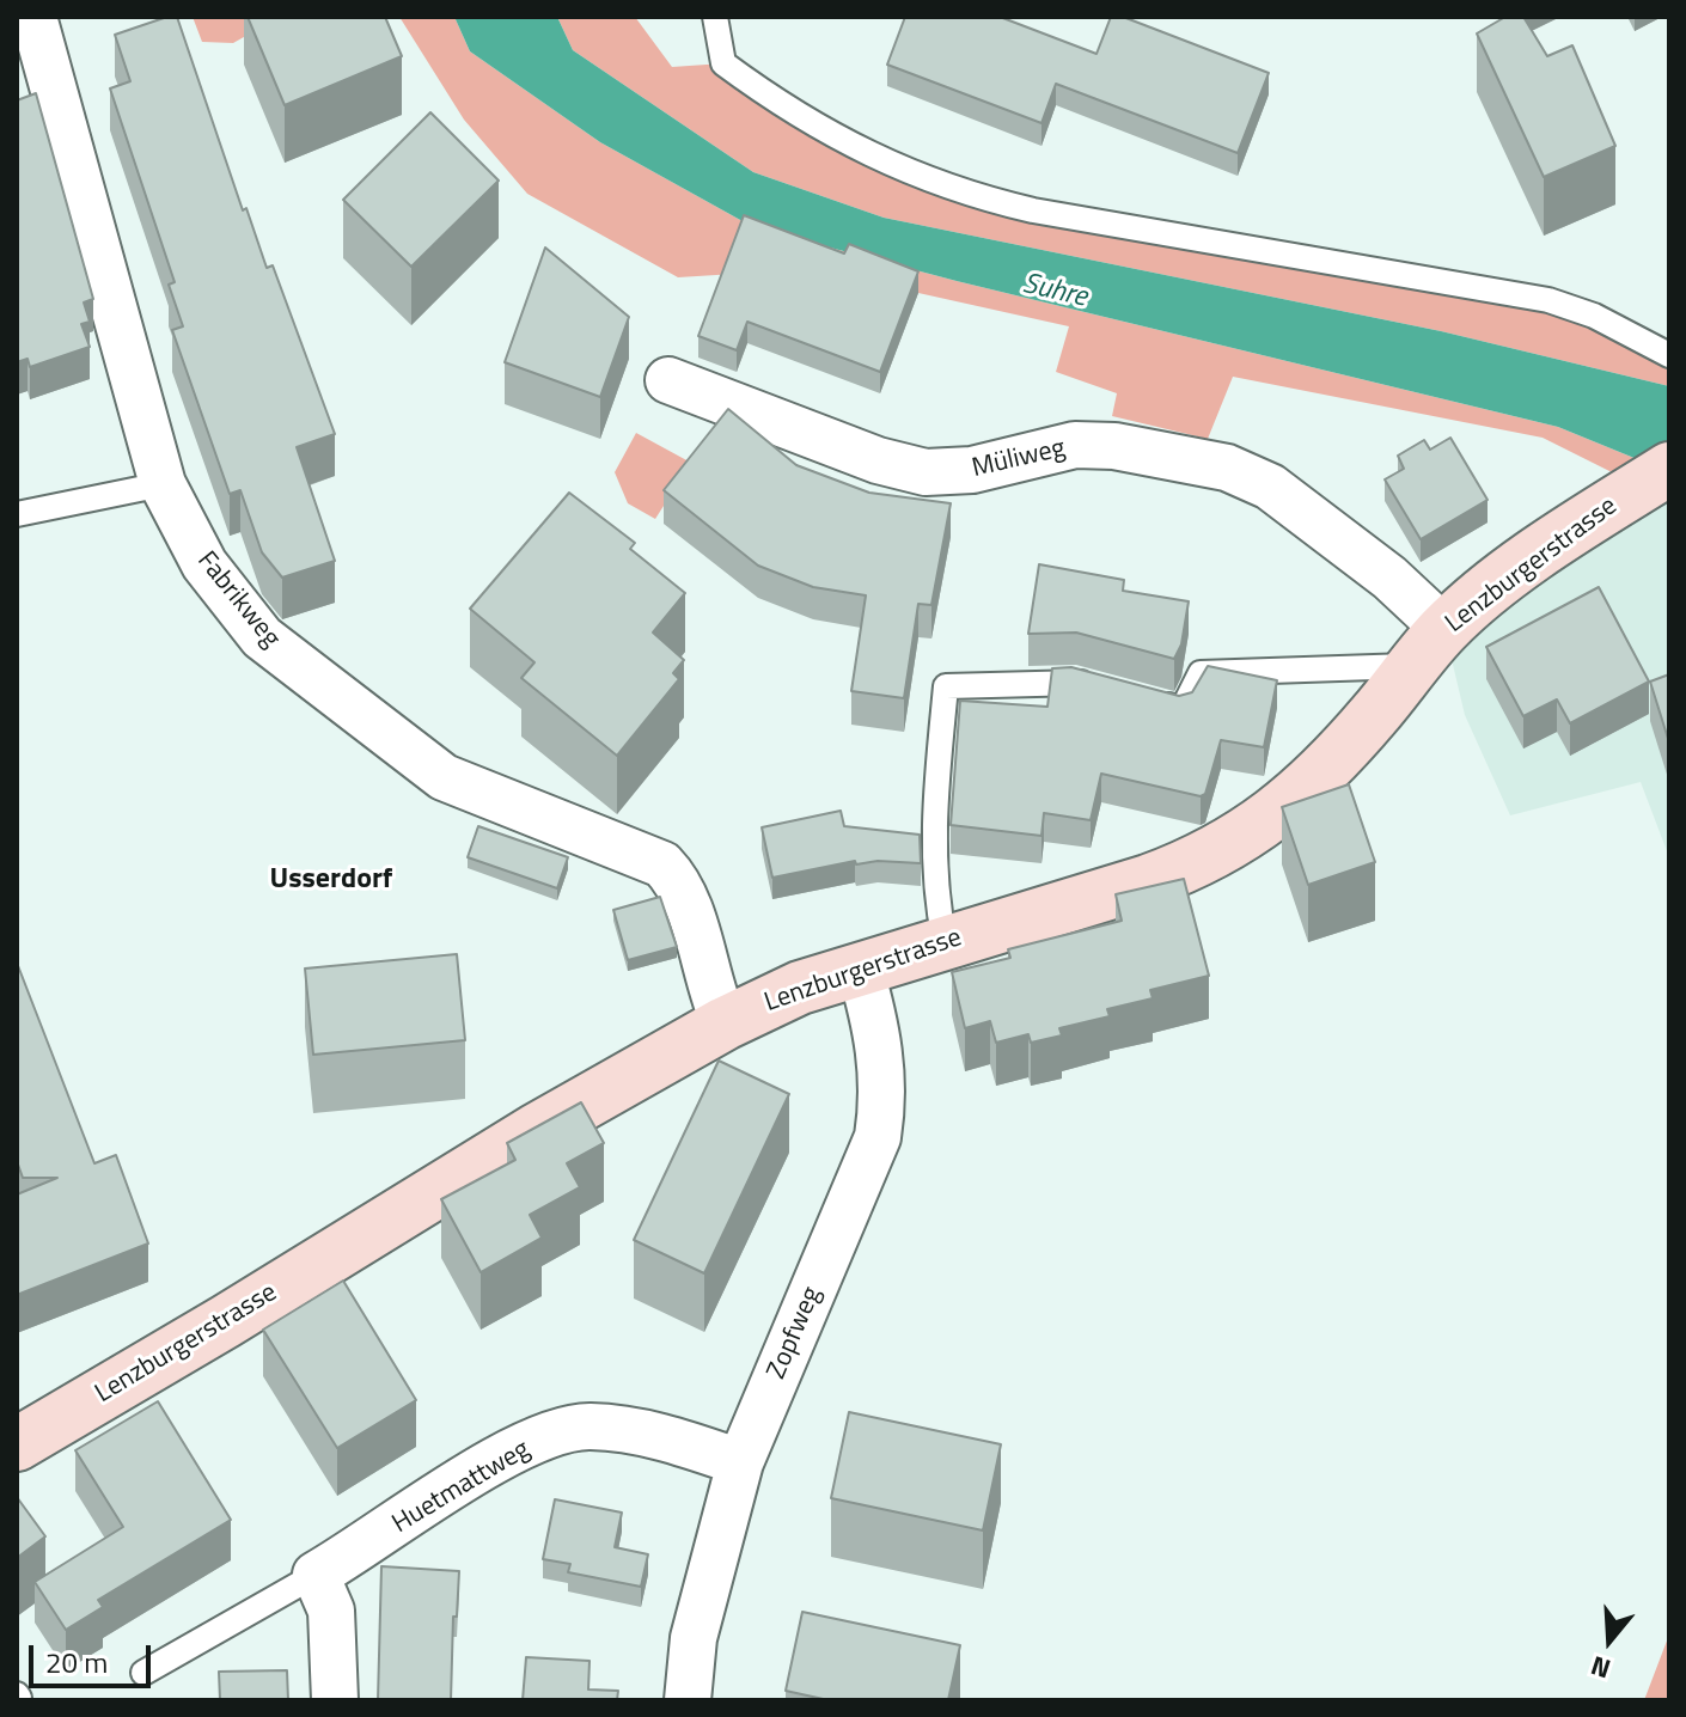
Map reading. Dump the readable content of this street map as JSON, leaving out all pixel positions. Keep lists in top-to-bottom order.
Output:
{
  "streets": {
    "main road": ["Lenzburgerstrasse"],
    "street": [
      "Müliweg",
      "Fabrikweg",
      "Zopfweg",
      "Huetmattweg"
    ]
  },
  "crossings": [
    ["Müliweg", "Lenzburgerstrasse"],
    ["Lenzburgerstrasse", "Fabrikweg"],
    ["Lenzburgerstrasse", "Zopfweg"],
    ["Zopfweg", "Huetmattweg"]
  ],
  "districts": ["Usserdorf"],
  "water": ["Suhre"],
  "scale_bar": "20 m",
  "north": "bottom"
}
